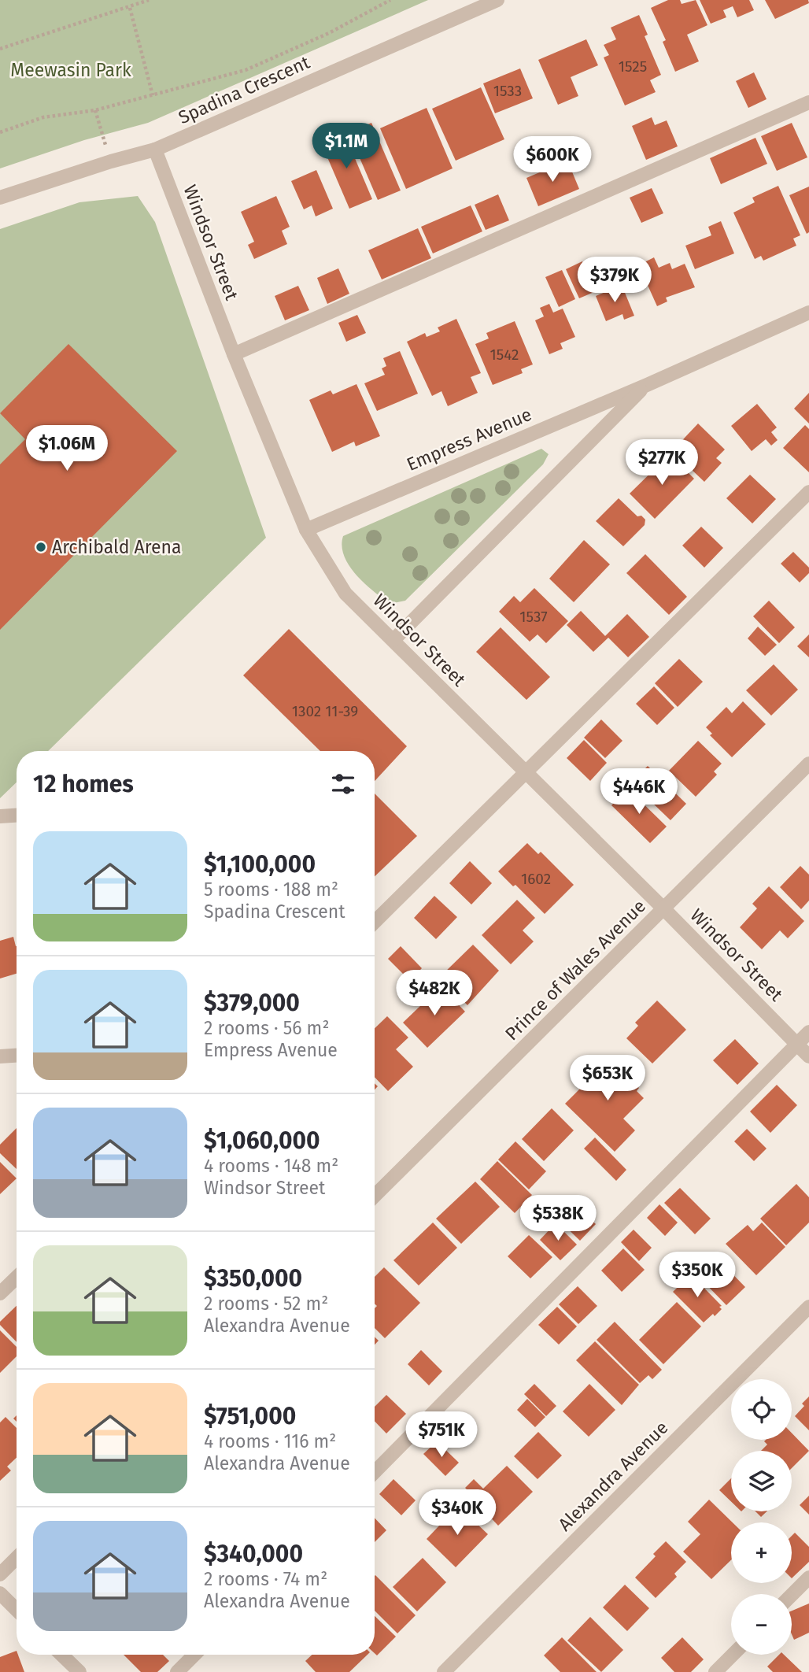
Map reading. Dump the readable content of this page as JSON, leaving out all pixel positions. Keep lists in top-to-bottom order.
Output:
{
  "streets": {
    "street": [
      "Spadina Crescent",
      "Windsor Street",
      "Empress Avenue",
      "Prince of Wales Avenue",
      "Alexandra Avenue"
    ]
  },
  "crossings": [
    ["Spadina Crescent", "Windsor Street"],
    ["Windsor Street", "Empress Avenue"],
    ["Windsor Street", "Prince of Wales Avenue"]
  ],
  "parks": ["Meewasin Park"],
  "places": ["Archibald Arena"],
  "house_numbers": [
    "1525",
    "1533",
    "1542",
    "1537",
    "1302 11-39",
    "1602"
  ],
  "page": {
    "price": [
      "$1.1M",
      "$600K",
      "$379K",
      "$1.06M",
      "$277K",
      "$446K",
      "$482K",
      "$653K",
      "$538K",
      "$350K",
      "$751K",
      "$340K"
    ],
    "heading": "12 homes",
    "list": [
      {
        "name": "$1,100,000",
        "note": "5 rooms · 188 m² · Spadina Crescent"
      },
      {
        "name": "$379,000",
        "note": "2 rooms · 56 m² · Empress Avenue"
      },
      {
        "name": "$1,060,000",
        "note": "4 rooms · 148 m² · Windsor Street"
      },
      {
        "name": "$350,000",
        "note": "2 rooms · 52 m² · Alexandra Avenue"
      },
      {
        "name": "$751,000",
        "note": "4 rooms · 116 m² · Alexandra Avenue"
      },
      {
        "name": "$340,000",
        "note": "2 rooms · 74 m² · Alexandra Avenue"
      }
    ],
    "map_buttons": ["+", "−"]
  }
}
